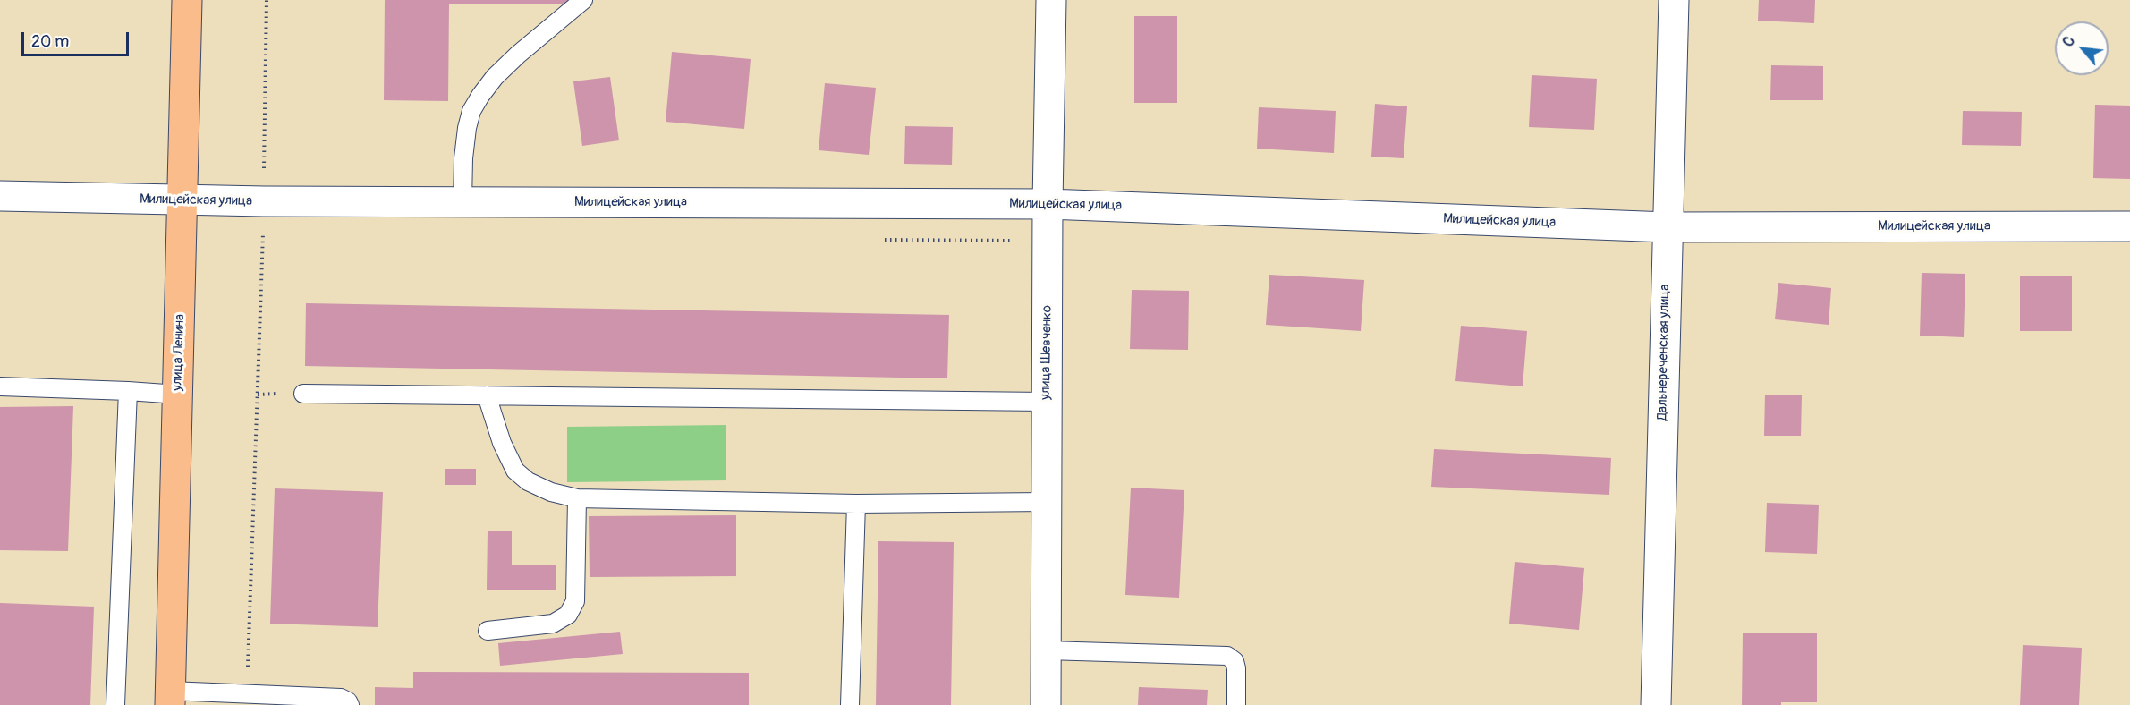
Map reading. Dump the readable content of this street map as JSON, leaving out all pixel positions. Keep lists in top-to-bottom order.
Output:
{
  "streets": {
    "main road": ["улица Ленина"],
    "street": ["Милицейская улица", "улица Шевченко", "Дальнереченская улица"]
  },
  "crossings": [
    ["Милицейская улица", "улица Ленина"],
    ["Милицейская улица", "улица Шевченко"],
    ["Милицейская улица", "Дальнереченская улица"]
  ],
  "scale_bar": "20 m",
  "north": "top left"
}
